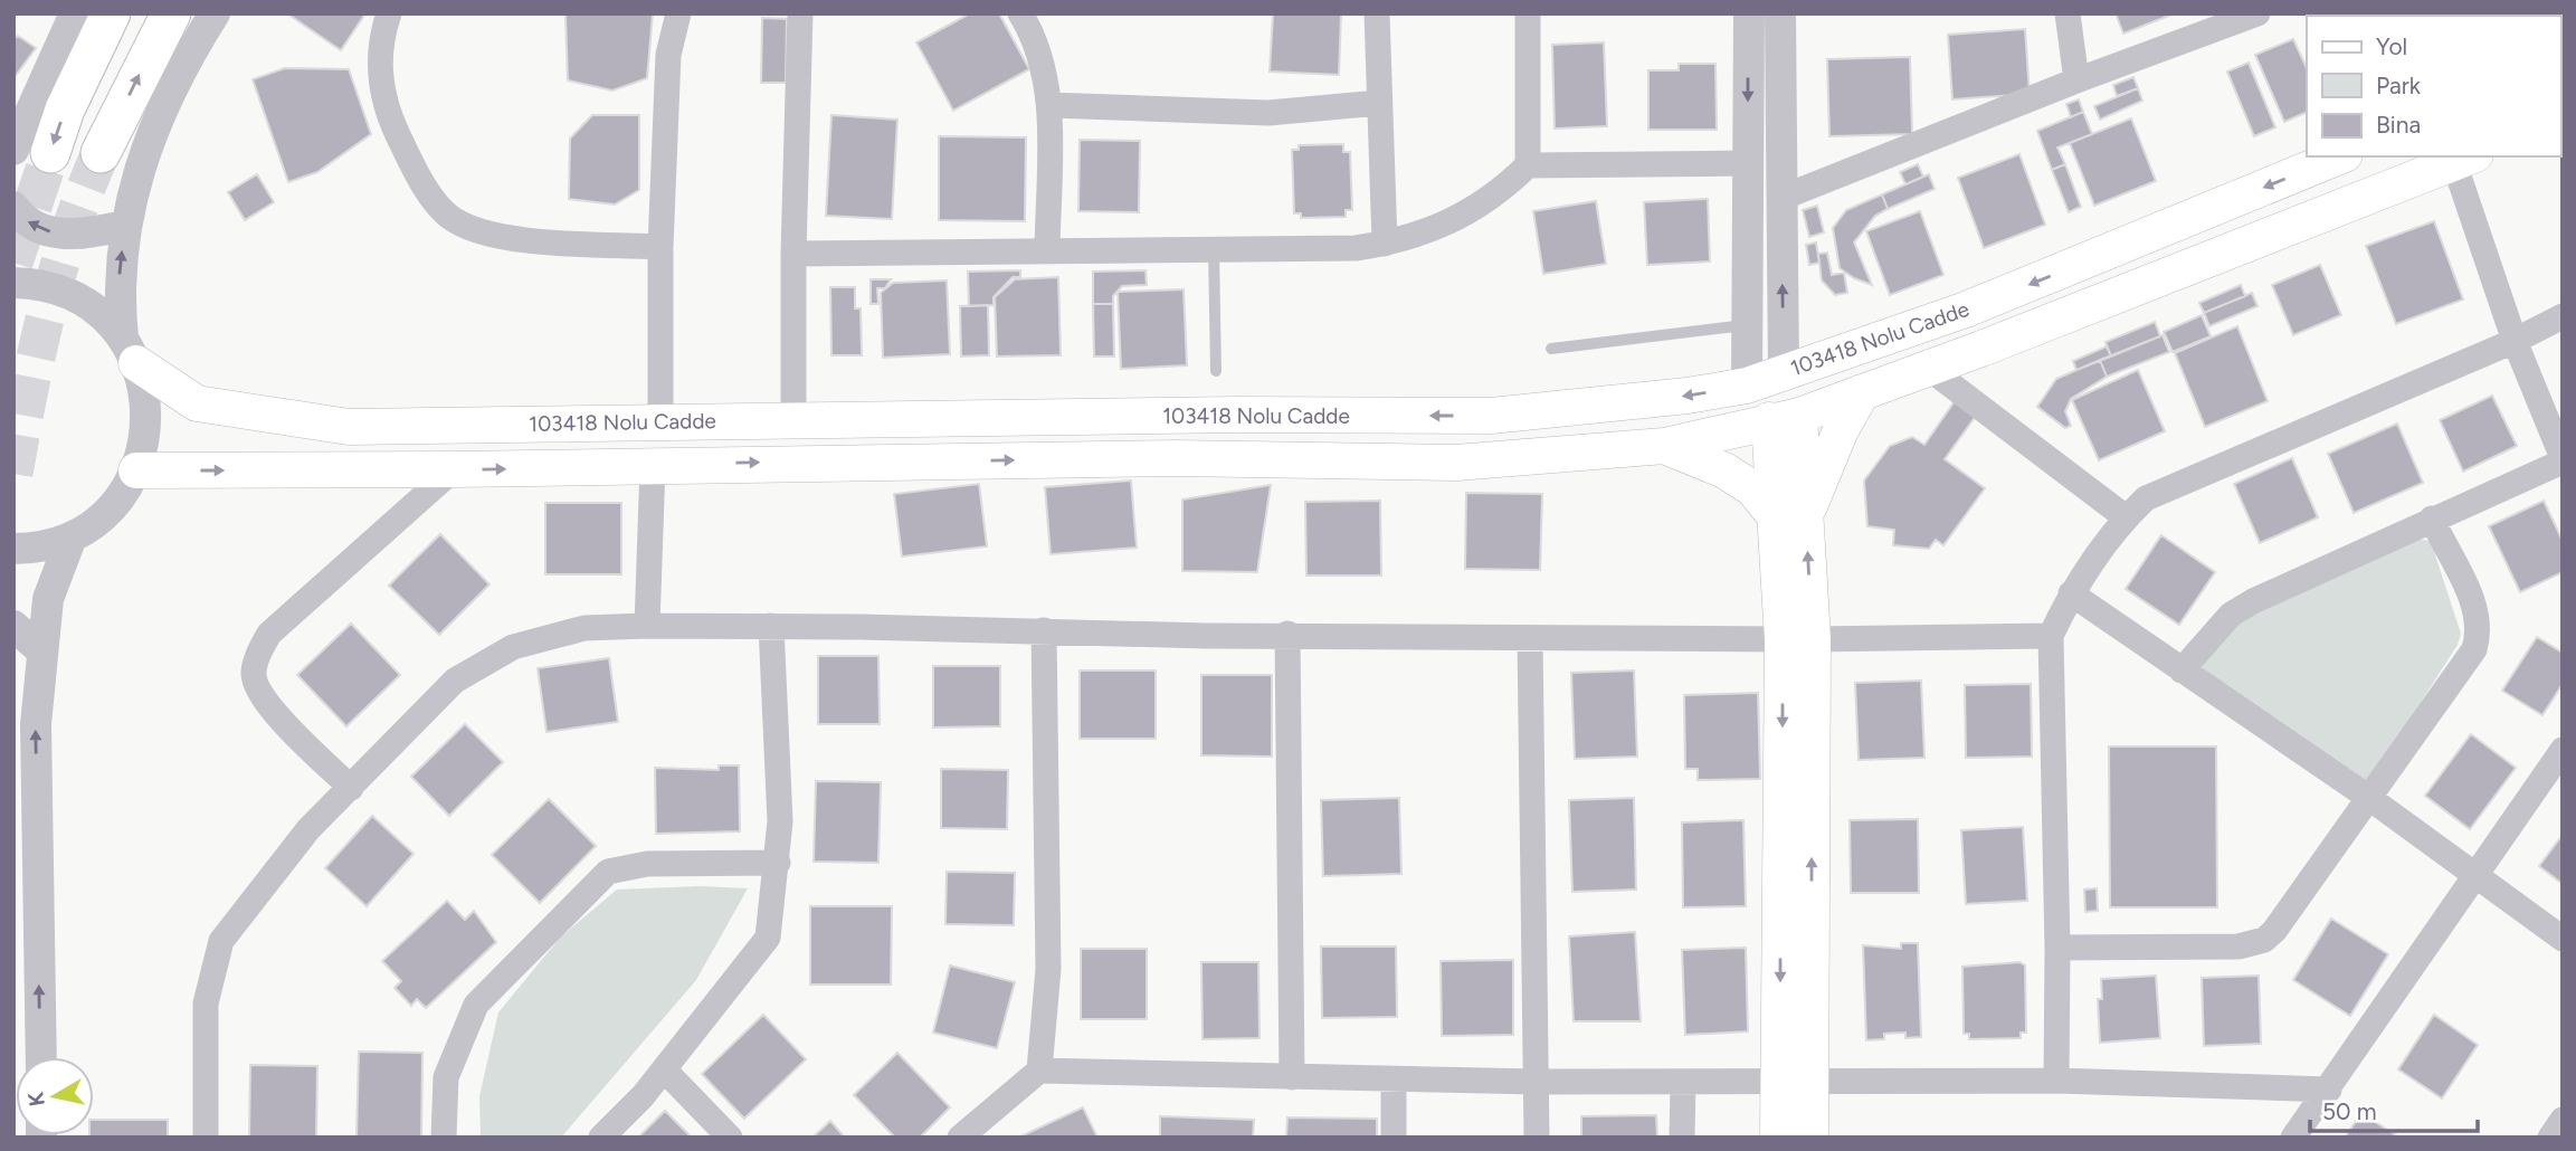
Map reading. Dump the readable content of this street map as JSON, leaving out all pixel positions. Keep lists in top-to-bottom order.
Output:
{
  "streets": {
    "main road": ["103418 Nolu Cadde"]
  },
  "legend": ["Yol", "Park", "Bina"],
  "scale_bar": "50 m",
  "north": "left"
}
